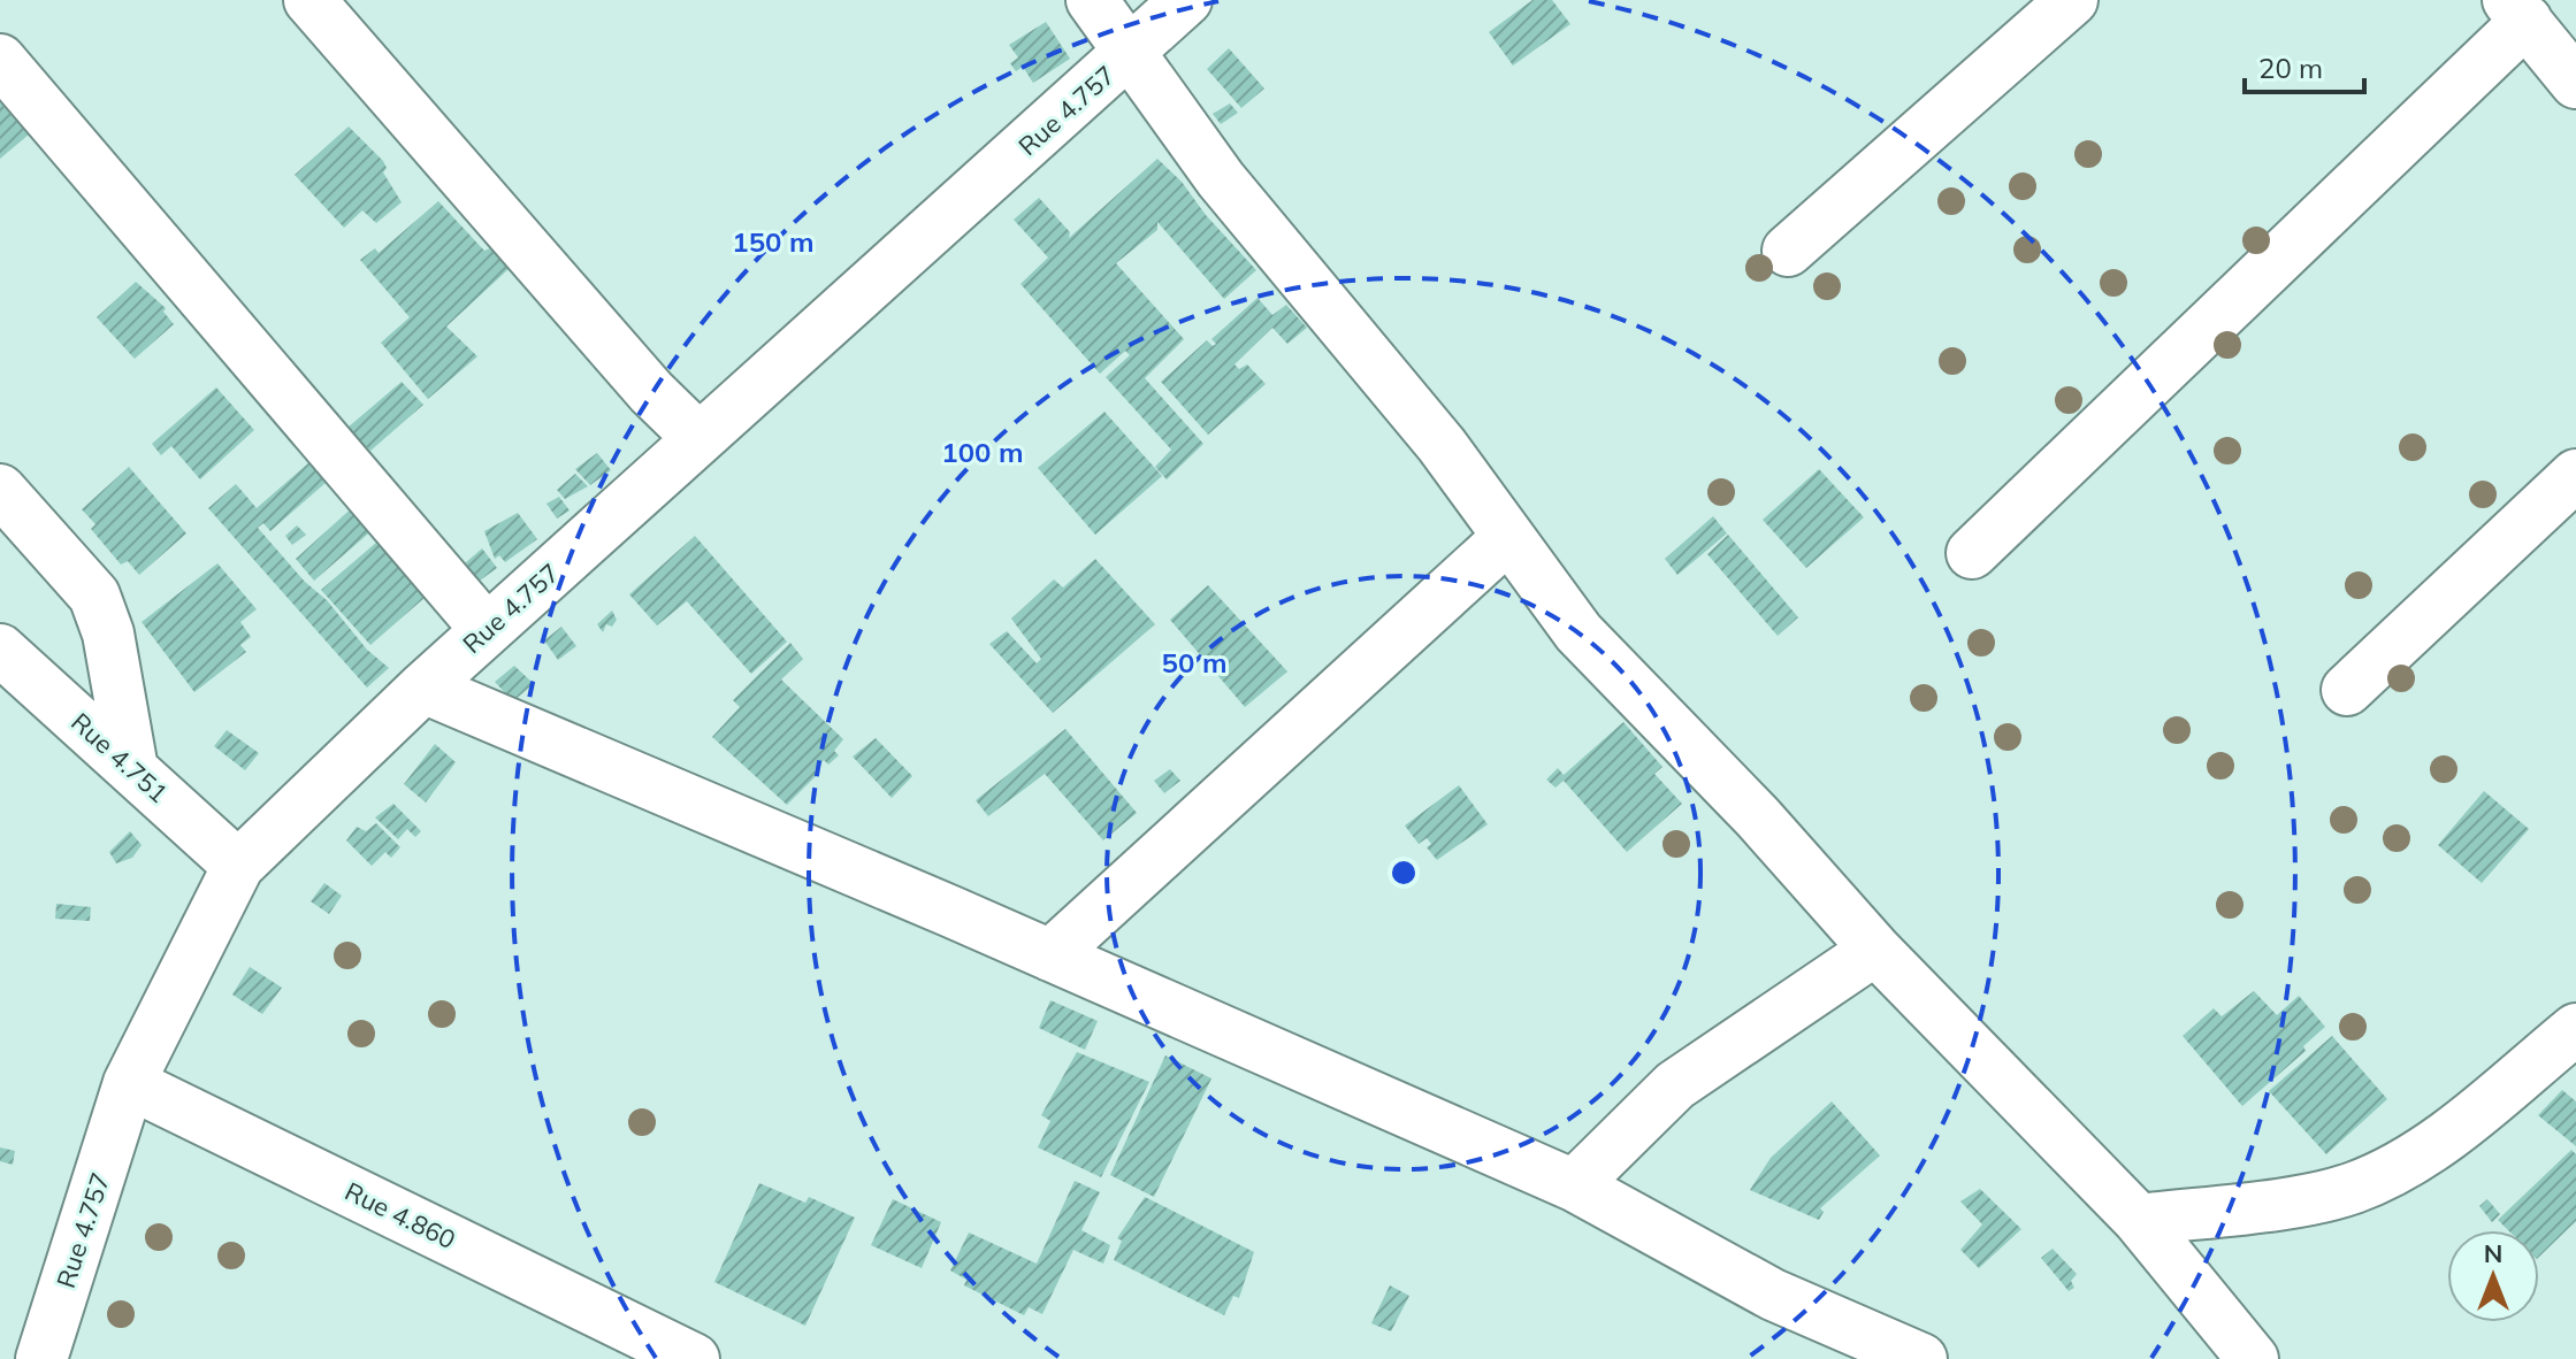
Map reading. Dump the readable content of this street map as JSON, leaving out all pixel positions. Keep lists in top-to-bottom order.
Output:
{
  "streets": {
    "street": ["Rue 4.757", "Rue 4.751", "Rue 4.860"]
  },
  "crossings": [
    ["Rue 4.757", "Rue 4.751"],
    ["Rue 4.757", "Rue 4.860"]
  ],
  "scale_bar": "20 m",
  "north": "top",
  "rings": ["150 m", "100 m", "50 m"]
}
